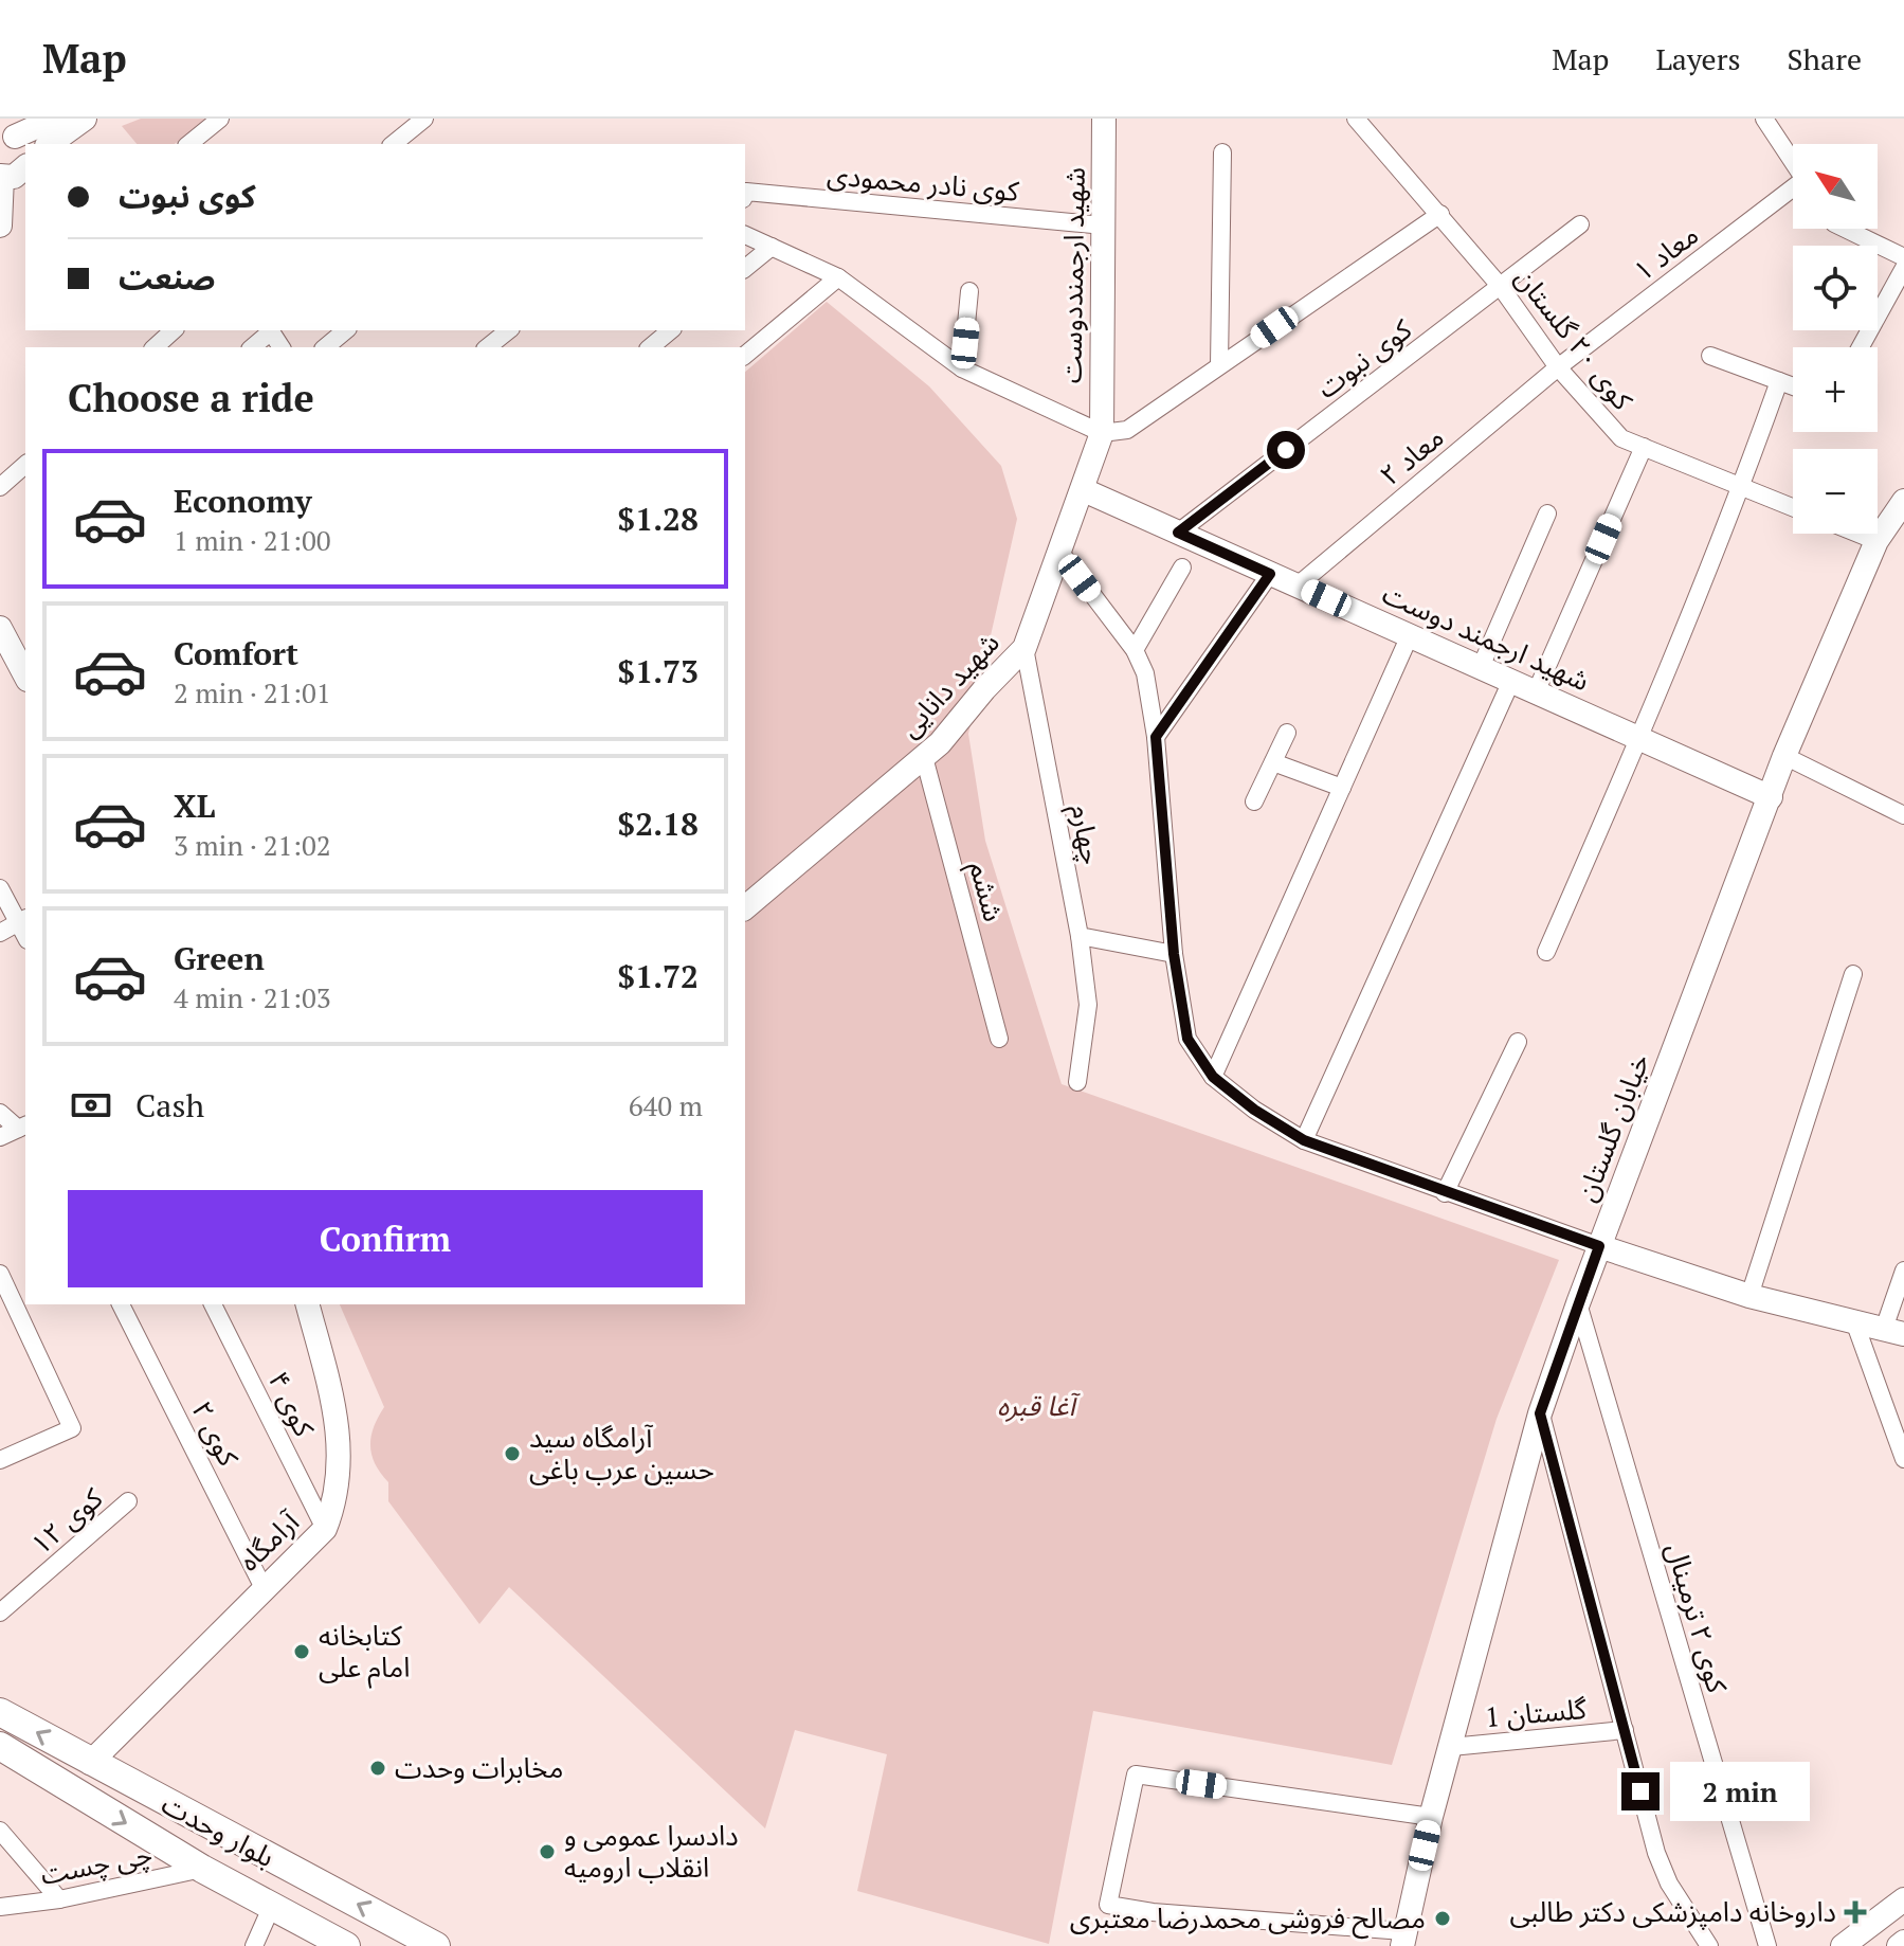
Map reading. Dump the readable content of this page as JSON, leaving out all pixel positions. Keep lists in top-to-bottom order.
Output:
{
  "streets": {
    "main road": [
      "شهید ارجمنددوست",
      "شهید ارجمند دوست",
      "شهید دانایی",
      "خیابان گلستان",
      "آرامگاه",
      "بلوار وحدت"
    ],
    "street": [
      "کوی نادر محمودی",
      "معاد ۱",
      "کوی ۲۰ گلستان",
      "کوی نبوت",
      "معاد ۲",
      "چهارم",
      "ششم",
      "کوی ۴",
      "کوی ۲",
      "کوی ۱۲",
      "کوی ۲ ترمینال",
      "گلستان 1",
      "چی چست"
    ]
  },
  "crossings": [
    ["کوی نادر محمودی", "شهید ارجمنددوست"],
    ["معاد ۱", "کوی ۲۰ گلستان"],
    ["معاد ۱", "معاد ۲"],
    ["شهید ارجمنددوست", "شهید دانایی"],
    ["کوی ۲۰ گلستان", "کوی نبوت"],
    ["کوی ۲۰ گلستان", "معاد ۲"],
    ["کوی نبوت", "شهید ارجمند دوست"],
    ["معاد ۲", "شهید ارجمند دوست"],
    ["شهید ارجمند دوست", "شهید دانایی"],
    ["شهید ارجمند دوست", "خیابان گلستان"],
    ["شهید دانایی", "چهارم"],
    ["شهید دانایی", "ششم"],
    ["خیابان گلستان", "کوی ۲ ترمینال"],
    ["خیابان گلستان", "گلستان 1"],
    ["کوی ۴", "آرامگاه"],
    ["کوی ۲", "آرامگاه"],
    ["آرامگاه", "بلوار وحدت"],
    ["بلوار وحدت", "چی چست"]
  ],
  "parks": ["آغا قبره"],
  "places": {
    "other": [
      "آرامگاه سید حسین عرب باغی",
      "کتابخانه امام علی",
      "مخابرات وحدت",
      "دادسرا عمومی و انقلاب ارومیه",
      "مصالح فروشی محمدرضا معتبری"
    ],
    "health": ["داروخانه دامپزشکی دکتر طالبی"]
  },
  "north": "top left",
  "page": {
    "header": "Map",
    "nav": ["Map", "Layers", "Share"],
    "map_buttons": ["+", "−"],
    "banner": ["کوی نبوت", "صنعت"],
    "heading": "Choose a ride",
    "list": [
      {
        "name": "Economy",
        "note": "1 min · 21:00",
        "value": "$1.28"
      },
      {
        "name": "Comfort",
        "note": "2 min · 21:01",
        "value": "$1.73"
      },
      {
        "name": "XL",
        "note": "3 min · 21:02",
        "value": "$2.18"
      },
      {
        "name": "Green",
        "note": "4 min · 21:03",
        "value": "$1.72"
      }
    ],
    "pay": ["Cash", "640 m"],
    "buttons": "Confirm",
    "bubble": "2 min"
  }
}
